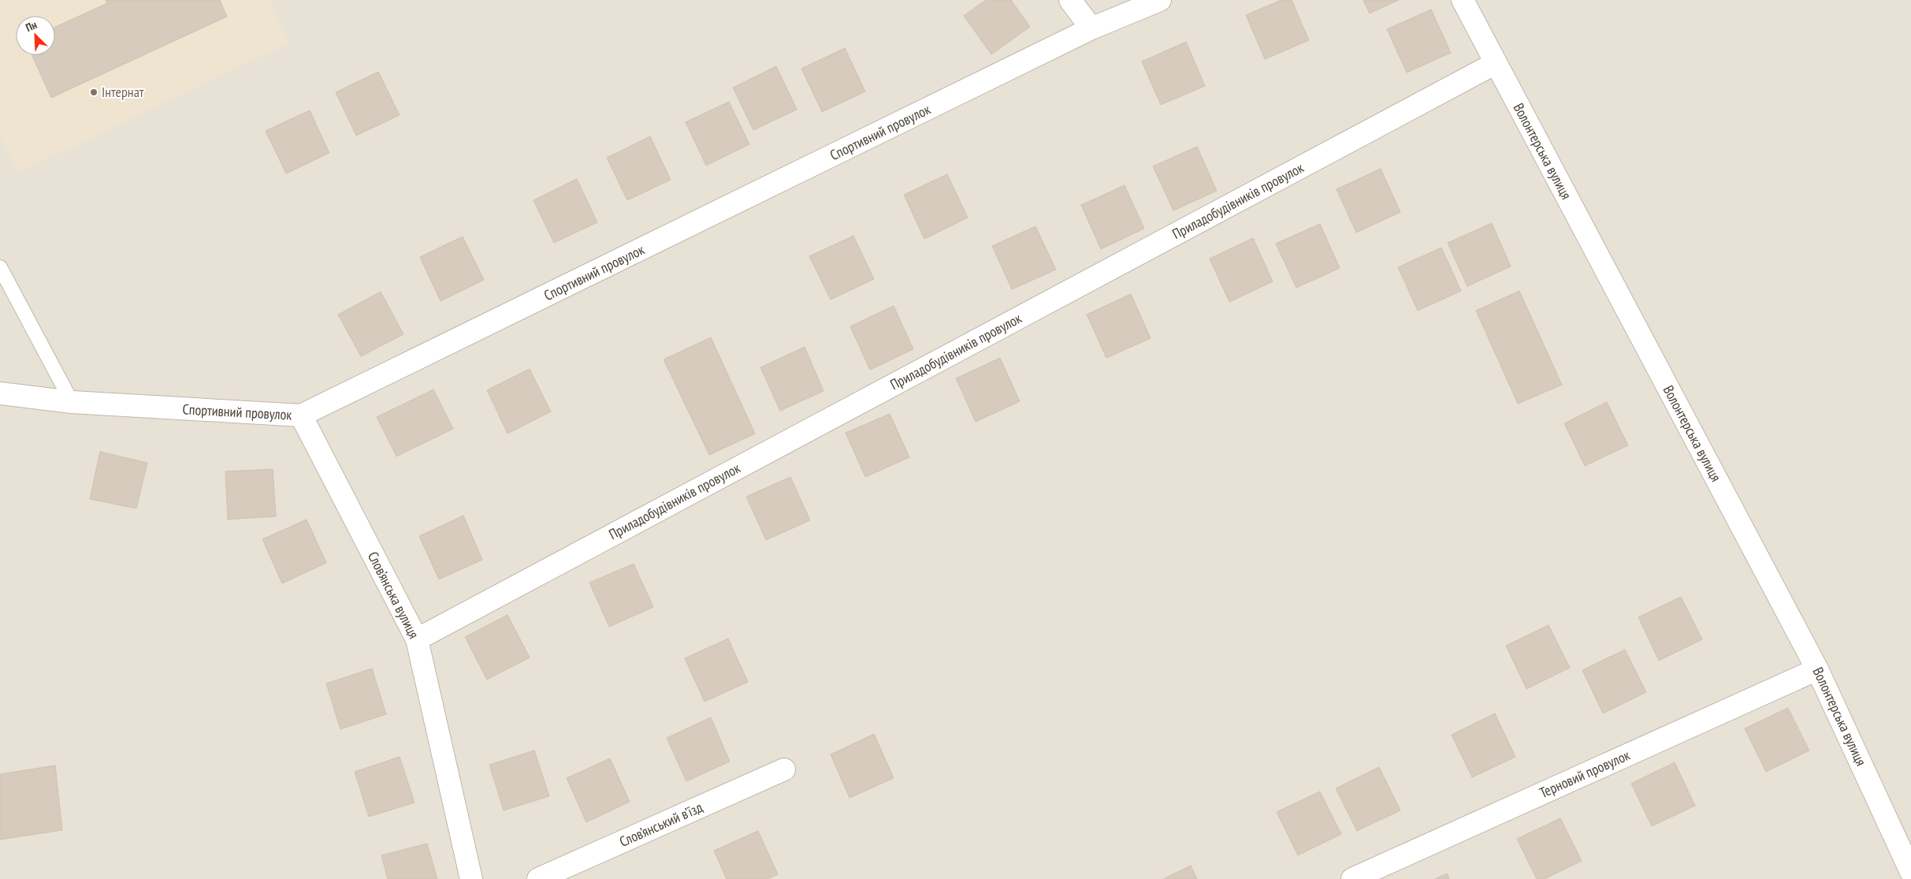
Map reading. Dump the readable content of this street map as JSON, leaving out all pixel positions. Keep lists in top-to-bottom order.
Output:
{
  "streets": {
    "street": [
      "Спортивний провулок",
      "Волонтерська вулиця",
      "Приладобудівників провулок",
      "Слов’янська вулиця",
      "Терновий провулок",
      "Слов’янський в’їзд"
    ]
  },
  "crossings": [
    ["Спортивний провулок", "Слов’янська вулиця"],
    ["Волонтерська вулиця", "Приладобудівників провулок"],
    ["Волонтерська вулиця", "Терновий провулок"],
    ["Приладобудівників провулок", "Слов’янська вулиця"]
  ],
  "places": ["Інтернат"],
  "north": "top left"
}
